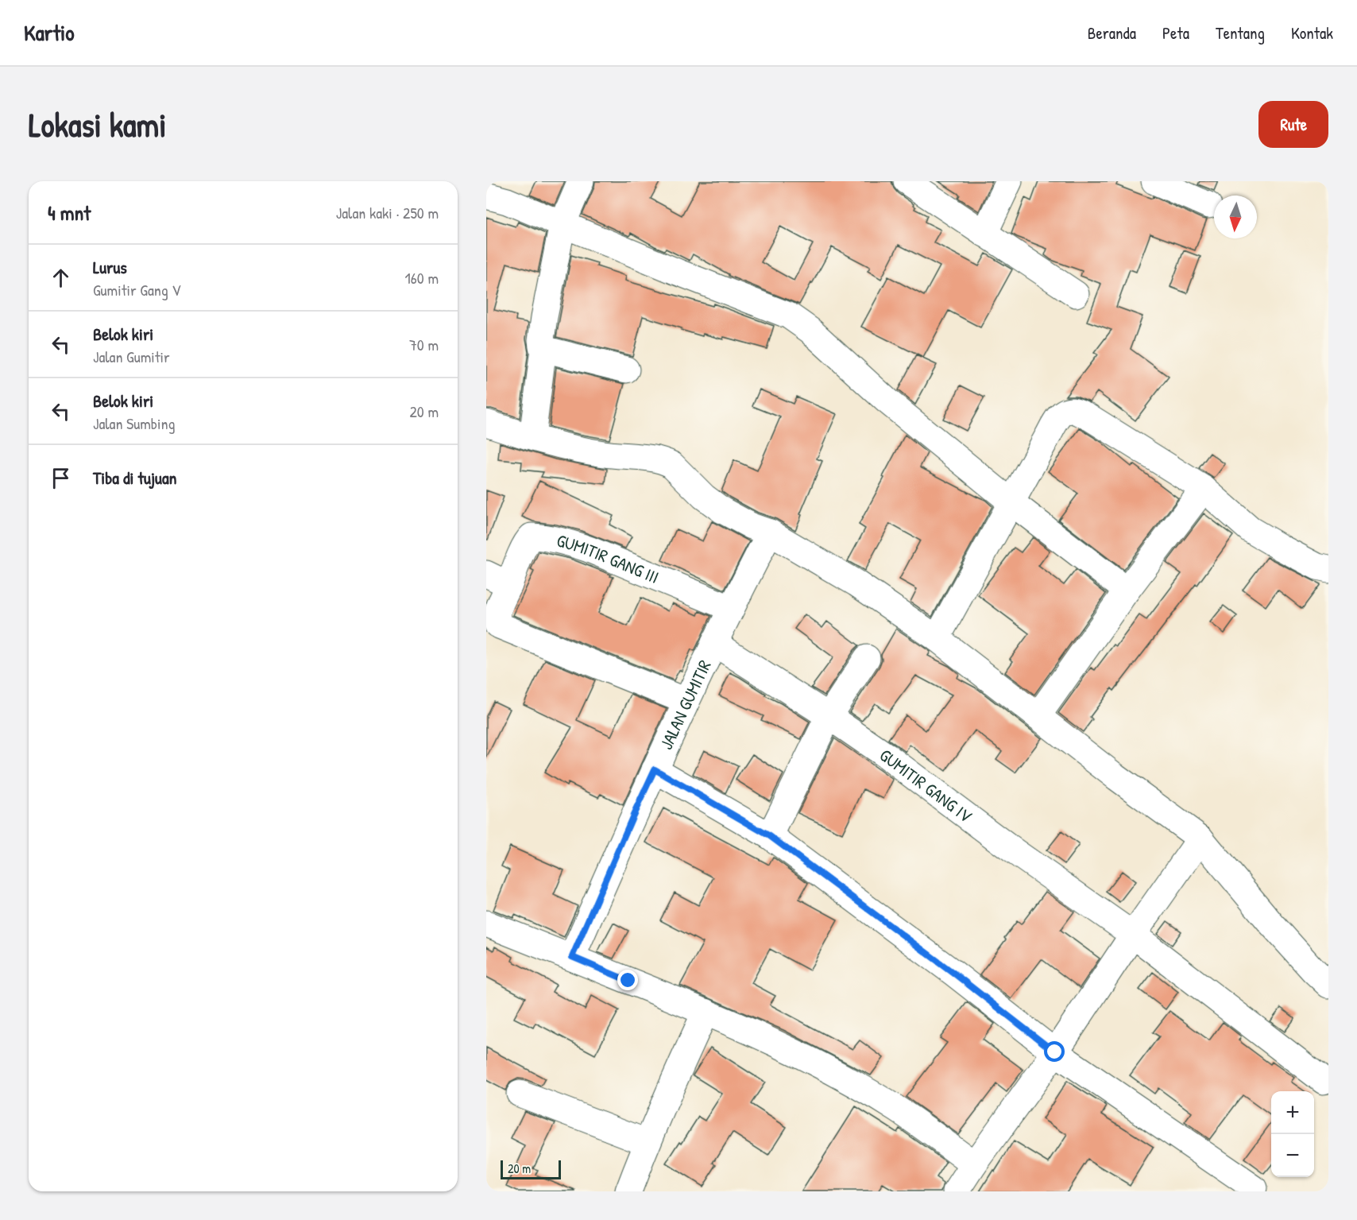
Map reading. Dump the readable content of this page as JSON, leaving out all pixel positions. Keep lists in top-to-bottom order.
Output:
{
  "streets": {
    "street": ["GUMITIR GANG III", "JALAN GUMITIR", "GUMITIR GANG IV"]
  },
  "crossings": [
    ["GUMITIR GANG III", "JALAN GUMITIR"],
    ["JALAN GUMITIR", "GUMITIR GANG IV"]
  ],
  "scale_bar": "20 m",
  "north": "bottom",
  "page": {
    "header": "Kartio",
    "nav": [
      "Beranda",
      "Peta",
      "Tentang",
      "Kontak"
    ],
    "buttons": "Rute",
    "title": "Lokasi kami",
    "heading": ["4 mnt", "Jalan kaki · 250 m"],
    "list": [
      ["Lurus", "Gumitir Gang V", "160 m"],
      ["Belok kiri", "Jalan Gumitir", "70 m"],
      ["Belok kiri", "Jalan Sumbing", "20 m"],
      "Tiba di tujuan"
    ],
    "map_buttons": ["+", "−"],
    "scale": "20 m"
  }
}
